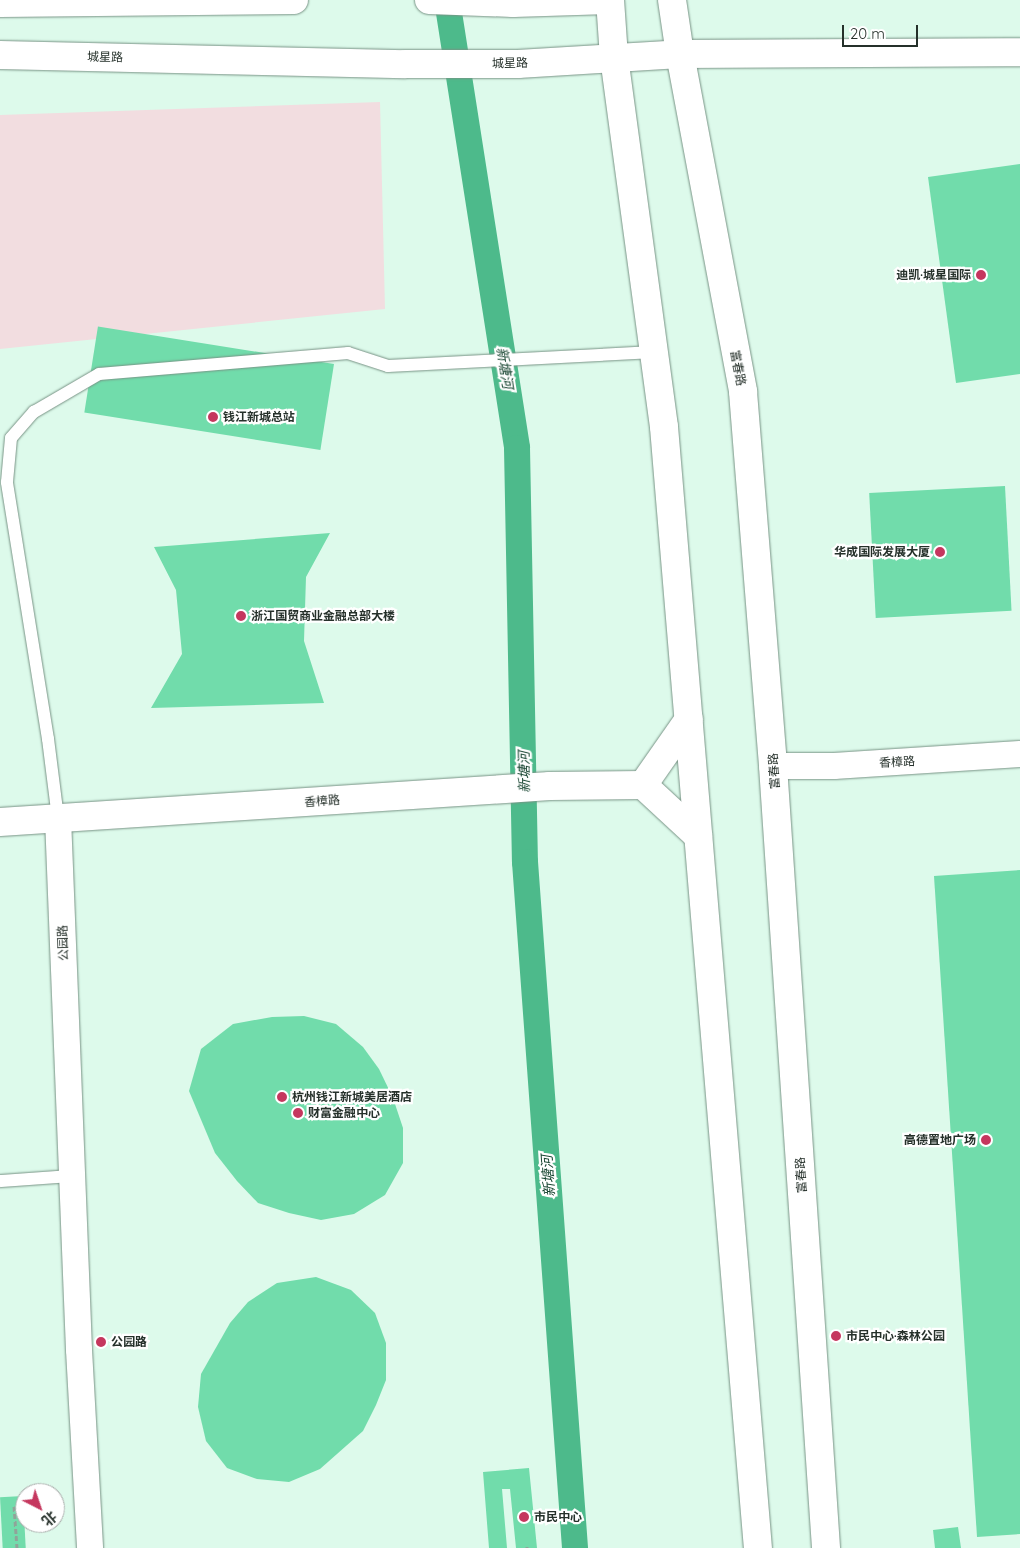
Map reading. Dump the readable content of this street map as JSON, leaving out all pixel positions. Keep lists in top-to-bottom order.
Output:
{
  "streets": {
    "main road": ["城星路", "富春路", "香樟路"],
    "street": ["公园路"]
  },
  "crossings": [
    ["城星路", "富春路"],
    ["富春路", "香樟路"],
    ["香樟路", "公园路"]
  ],
  "water": ["新塘河"],
  "places": [
    "迪凯·城星国际",
    "钱江新城总站",
    "华成国际发展大厦",
    "浙江国贸商业金融总部大楼",
    "杭州钱江新城美居酒店",
    "财富金融中心",
    "高德置地广场",
    "市民中心·森林公园",
    "公园路",
    "市民中心"
  ],
  "scale_bar": "20 m",
  "north": "bottom right"
}
